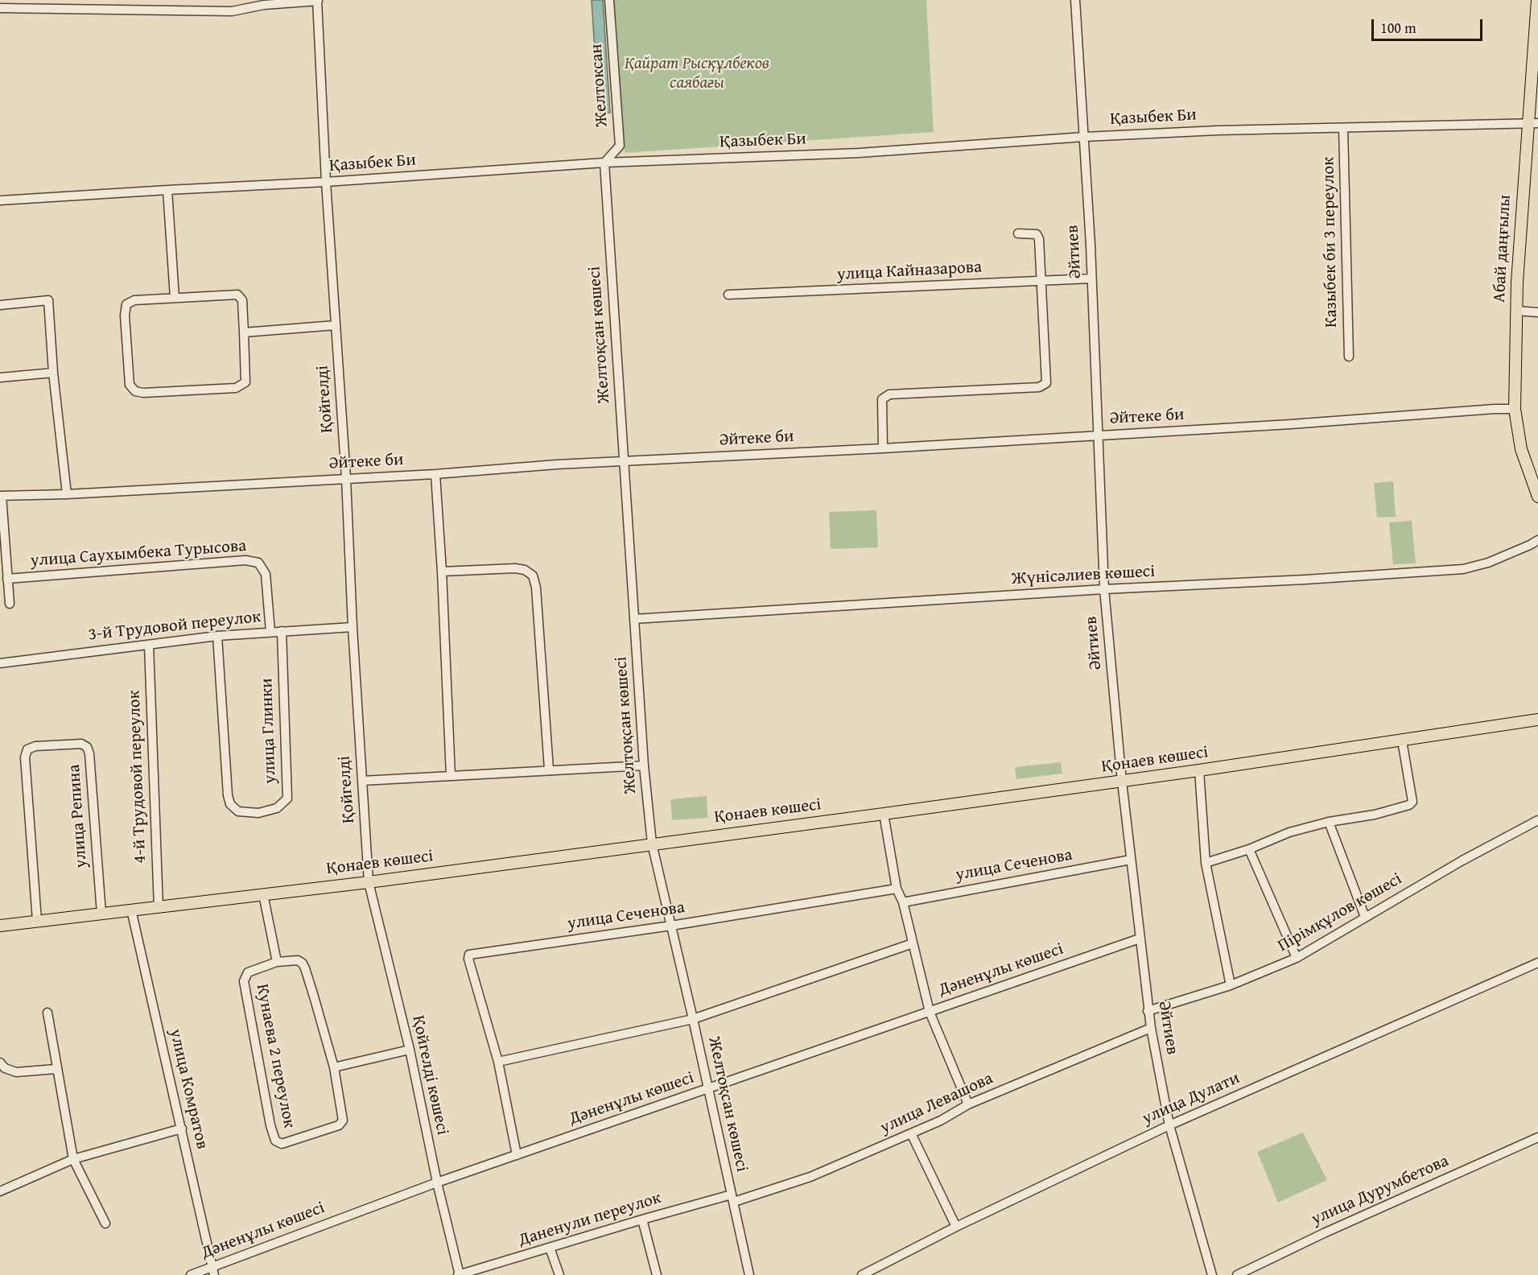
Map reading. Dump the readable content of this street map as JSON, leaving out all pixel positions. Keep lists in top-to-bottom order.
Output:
{
  "streets": {
    "main road": ["Абай даңғылы", "Қонаев көшесі"],
    "street": [
      "Желтоксан",
      "Қазыбек Би",
      "Казыбек би 3 переулок",
      "Әйтиев",
      "улица Кайназарова",
      "Желтоқсан көшесі",
      "Қойгелді",
      "Әйтеке би",
      "улица Саухымбека Турысова",
      "Жүнісәлиев көшесі",
      "3-й Трудовой переулок",
      "улица Глинки",
      "4-й Трудовой переулок",
      "улица Репина",
      "улица Сеченова",
      "Пірімқұлов көшесі",
      "Дәненұлы көшесі",
      "Кунаева 2 переулок",
      "Қойгелді көшесі",
      "улица Комратов",
      "улица Дулати",
      "улица Левашова",
      "улица Дурумбетова",
      "Даненули переулок"
    ]
  },
  "crossings": [
    ["Желтоксан", "Қазыбек Би"],
    ["Желтоксан", "Желтоқсан көшесі"],
    ["Қазыбек Би", "Казыбек би 3 переулок"],
    ["Қазыбек Би", "Абай даңғылы"],
    ["Қазыбек Би", "Әйтиев"],
    ["Қазыбек Би", "Желтоқсан көшесі"],
    ["Қазыбек Би", "Қойгелді"],
    ["Абай даңғылы", "Әйтеке би"],
    ["Әйтиев", "улица Кайназарова"],
    ["Әйтиев", "Әйтеке би"],
    ["Әйтиев", "Жүнісәлиев көшесі"],
    ["Әйтиев", "Қонаев көшесі"],
    ["Әйтиев", "улица Сеченова"],
    ["Әйтиев", "Пірімқұлов көшесі"],
    ["Әйтиев", "Дәненұлы көшесі"],
    ["Әйтиев", "улица Дулати"],
    ["Әйтиев", "улица Левашова"],
    ["Желтоқсан көшесі", "Әйтеке би"],
    ["Желтоқсан көшесі", "Жүнісәлиев көшесі"],
    ["Желтоқсан көшесі", "Қонаев көшесі"],
    ["Желтоқсан көшесі", "улица Сеченова"],
    ["Желтоқсан көшесі", "Дәненұлы көшесі"],
    ["Желтоқсан көшесі", "улица Левашова"],
    ["Желтоқсан көшесі", "Даненули переулок"],
    ["Қойгелді", "Әйтеке би"],
    ["Қойгелді", "3-й Трудовой переулок"],
    ["Қойгелді", "Қонаев көшесі"],
    ["Қойгелді", "Қойгелді көшесі"],
    ["улица Саухымбека Турысова", "3-й Трудовой переулок"],
    ["3-й Трудовой переулок", "улица Глинки"],
    ["3-й Трудовой переулок", "4-й Трудовой переулок"],
    ["Қонаев көшесі", "4-й Трудовой переулок"],
    ["Қонаев көшесі", "улица Репина"],
    ["Қонаев көшесі", "Қойгелді көшесі"],
    ["Қонаев көшесі", "улица Комратов"],
    ["улица Сеченова", "Дәненұлы көшесі"],
    ["Дәненұлы көшесі", "Қойгелді көшесі"],
    ["Дәненұлы көшесі", "улица Комратов"],
    ["Қойгелді көшесі", "Даненули переулок"],
    ["улица Левашова", "Даненули переулок"]
  ],
  "parks": ["Қайрат Рысқұлбеков саябағы"],
  "scale_bar": "100 m"
}
